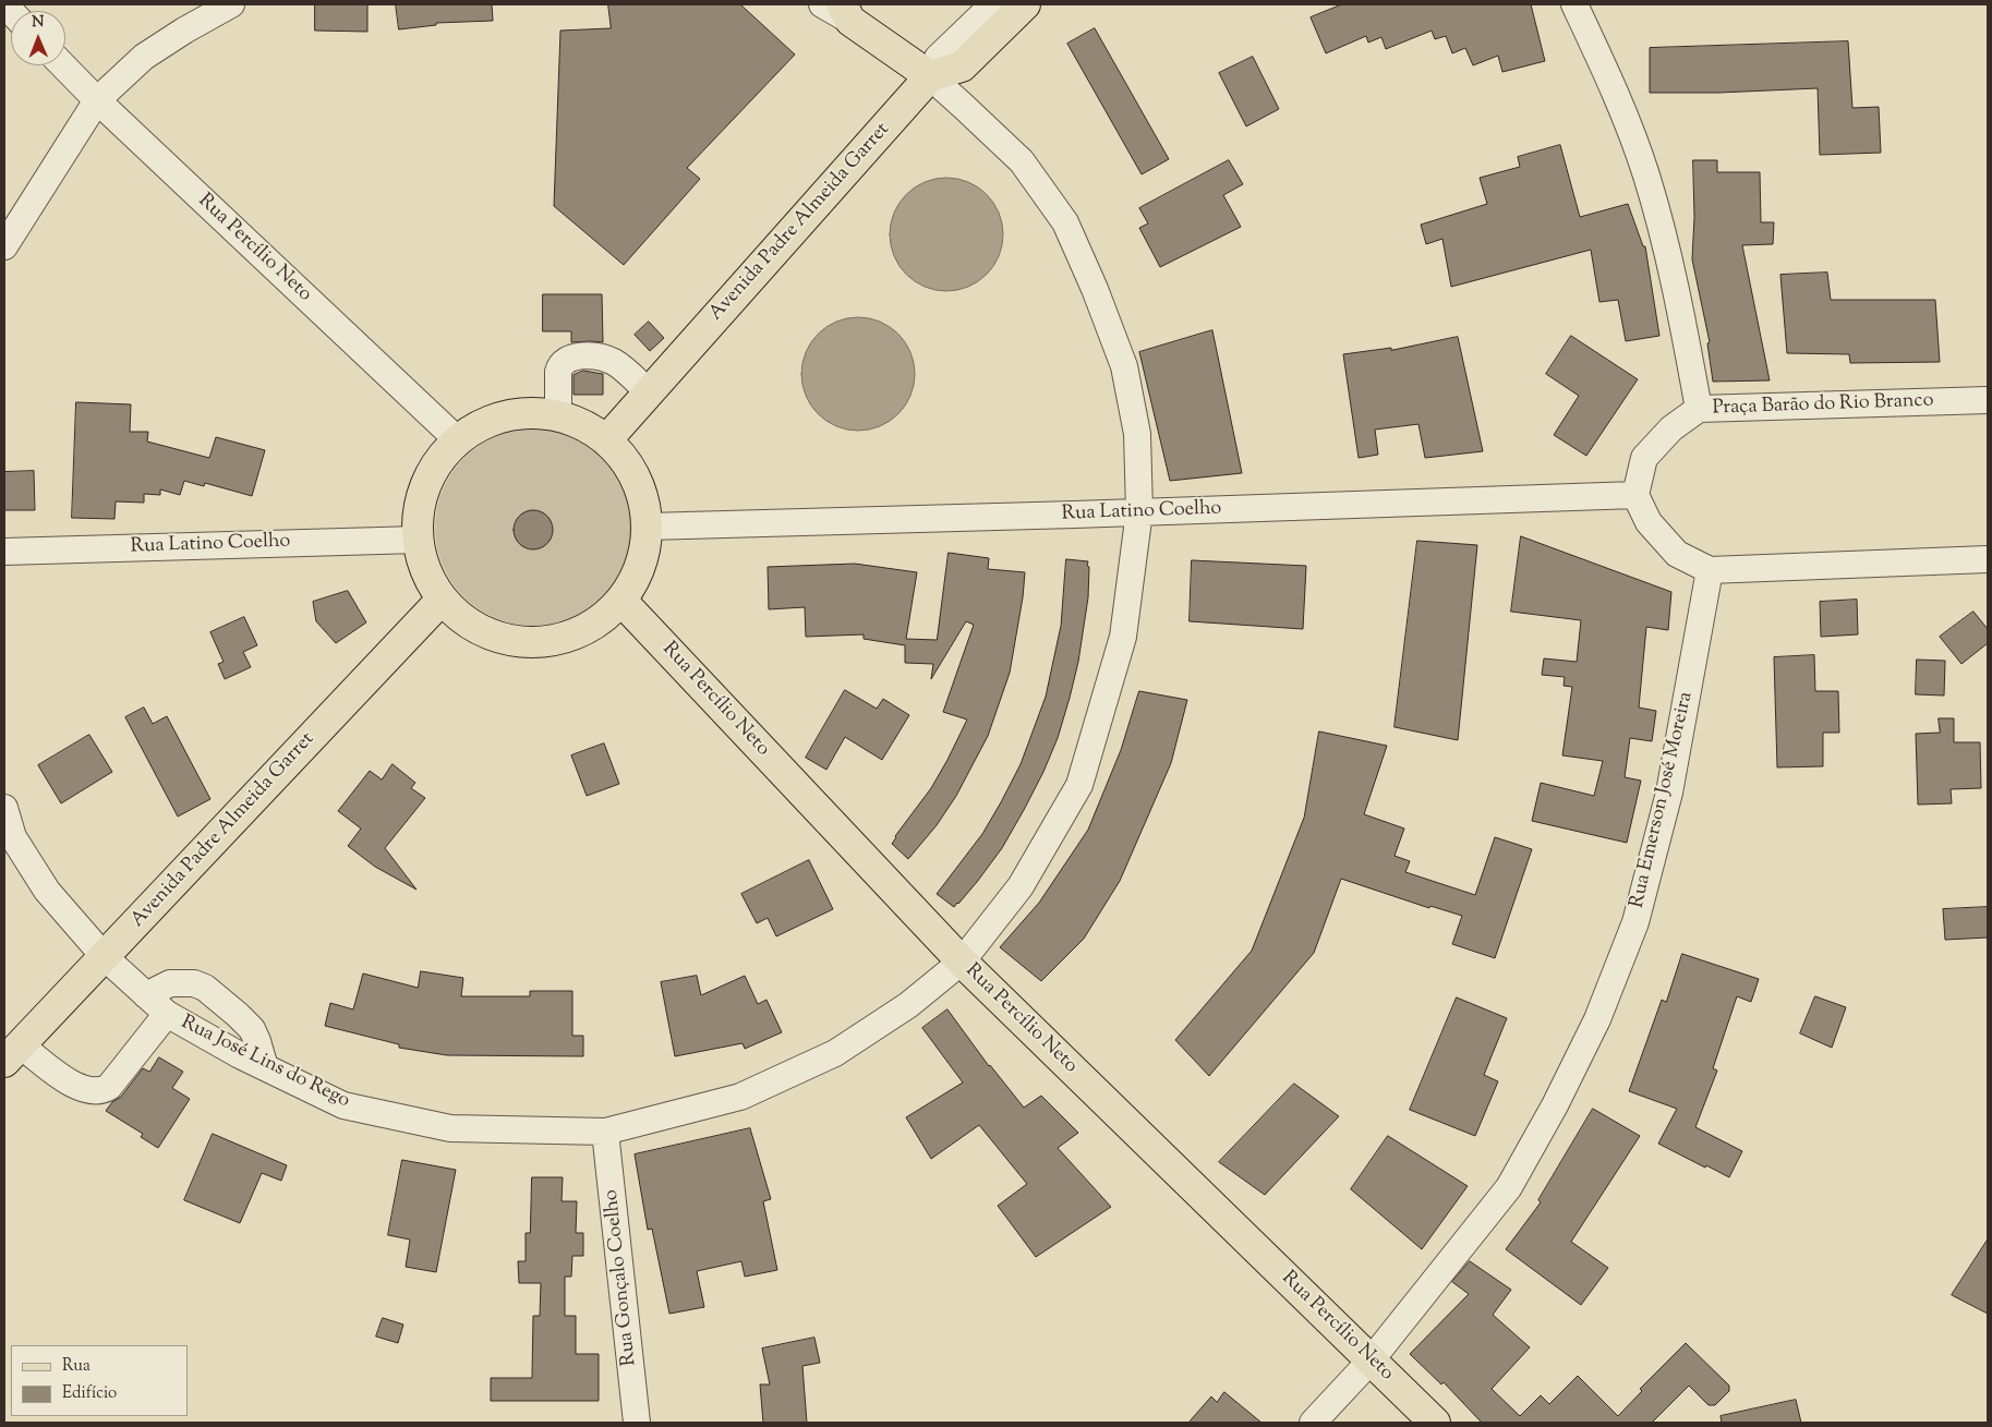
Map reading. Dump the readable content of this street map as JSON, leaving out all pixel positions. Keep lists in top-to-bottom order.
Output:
{
  "streets": {
    "main road": ["Avenida Padre Almeida Garret", "Rua Percílio Neto", "Rua José Lins do Rego"],
    "street": [
      "Praça Barão do Rio Branco",
      "Rua Latino Coelho",
      "Rua Emerson José Moreira",
      "Rua Gonçalo Coelho"
    ]
  },
  "crossings": [
    ["Avenida Padre Almeida Garret", "Rua José Lins do Rego"],
    ["Rua Percílio Neto", "Rua Emerson José Moreira"],
    ["Rua Percílio Neto", "Rua José Lins do Rego"],
    ["Praça Barão do Rio Branco", "Rua Latino Coelho"],
    ["Rua Latino Coelho", "Rua José Lins do Rego"],
    ["Rua José Lins do Rego", "Rua Gonçalo Coelho"]
  ],
  "legend": ["Rua", "Edifício"],
  "north": "top"
}
